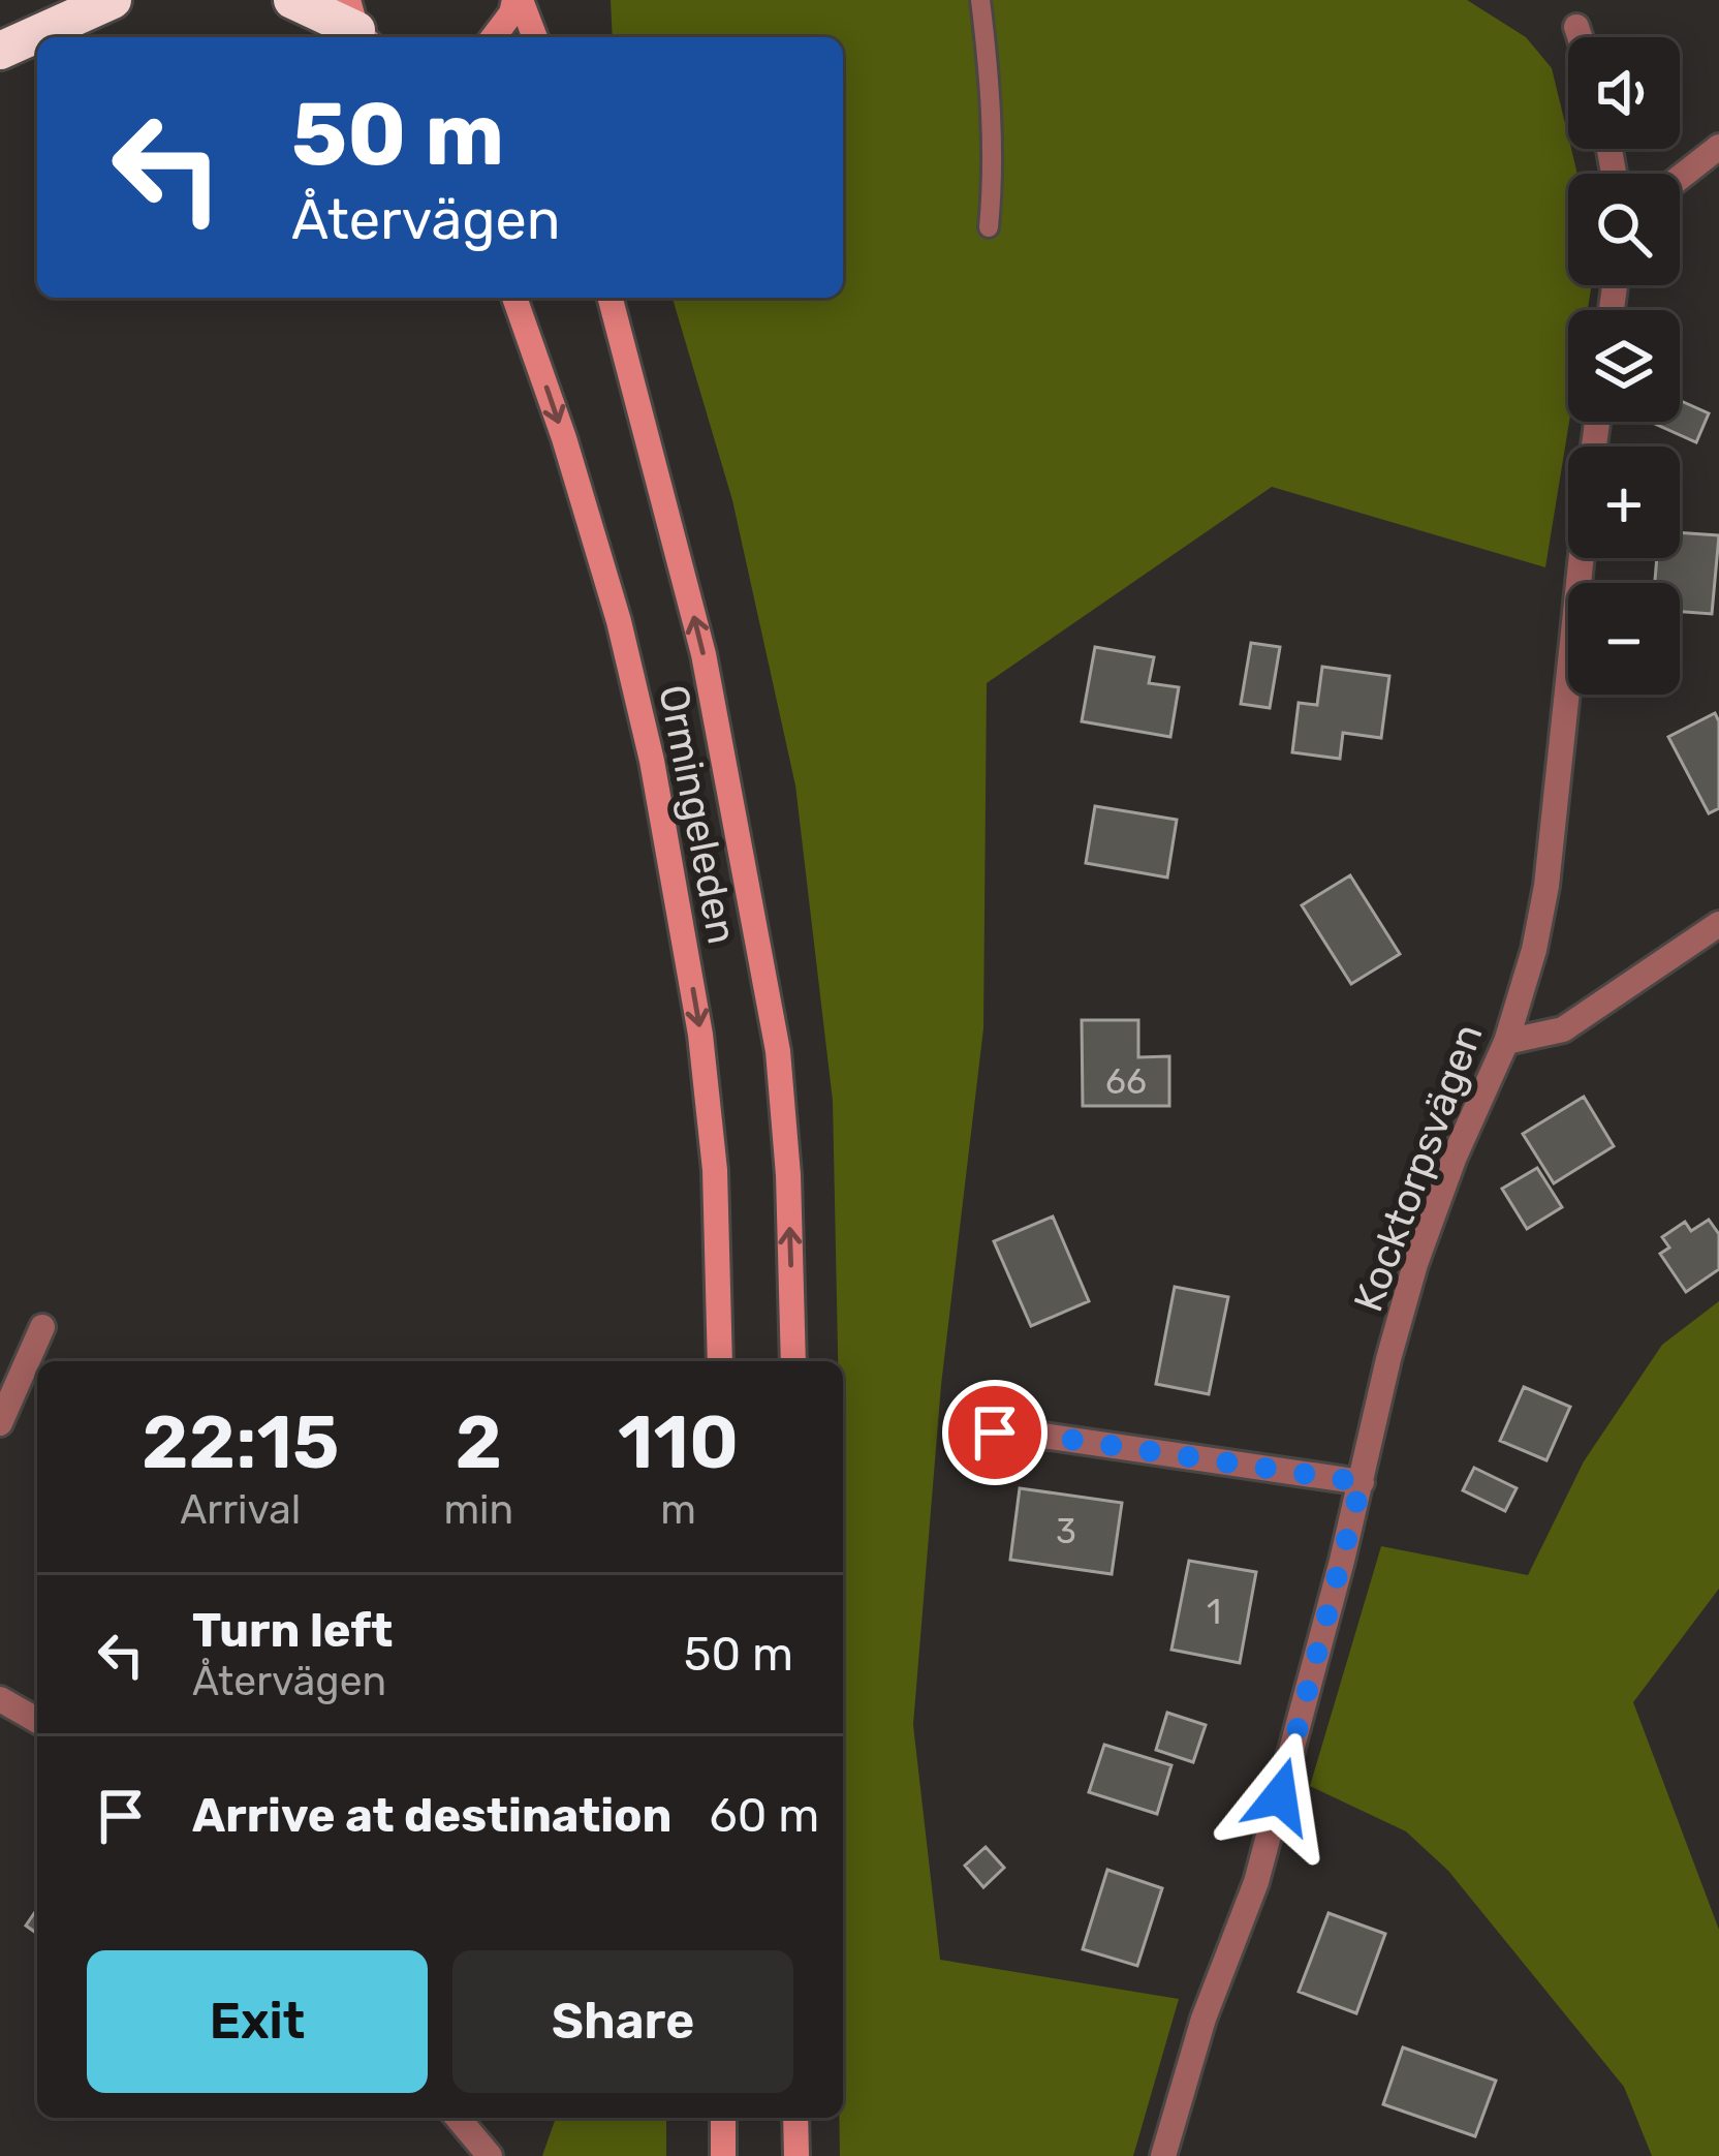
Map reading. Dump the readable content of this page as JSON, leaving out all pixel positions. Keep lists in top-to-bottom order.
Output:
{
  "streets": {
    "main road": ["Ormingeleden"],
    "street": ["Kocktorpsvägen"]
  },
  "house_numbers": ["66", "3", "1"],
  "page": {
    "map_buttons": ["+", "−"],
    "turn": ["50 m", "Återvägen"],
    "eta": [
      "22:15",
      "Arrival",
      "2",
      "min",
      "110",
      "m"
    ],
    "list": [
      {
        "name": "Turn left",
        "note": "Återvägen",
        "value": "50 m"
      },
      {
        "name": "Arrive at destination",
        "value": "60 m"
      }
    ],
    "buttons": ["Exit", "Share"]
  }
}
